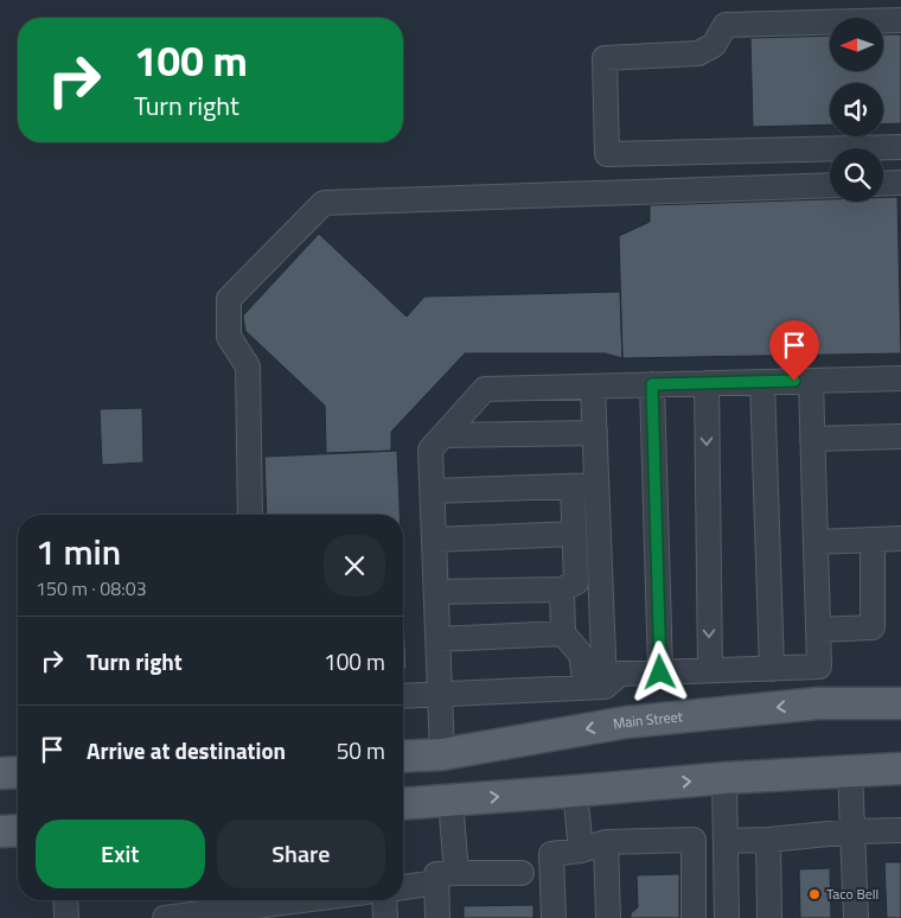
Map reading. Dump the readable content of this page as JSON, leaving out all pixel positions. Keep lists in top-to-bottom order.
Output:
{
  "streets": {
    "main road": ["Main Street"]
  },
  "places": ["Taco Bell"],
  "north": "left",
  "page": {
    "turn": ["100 m", "Turn right"],
    "heading": ["1 min", "150 m · 08:03"],
    "list": [
      {
        "name": "Turn right",
        "value": "100 m"
      },
      {
        "name": "Arrive at destination",
        "value": "50 m"
      }
    ],
    "buttons": ["Exit", "Share"]
  }
}
